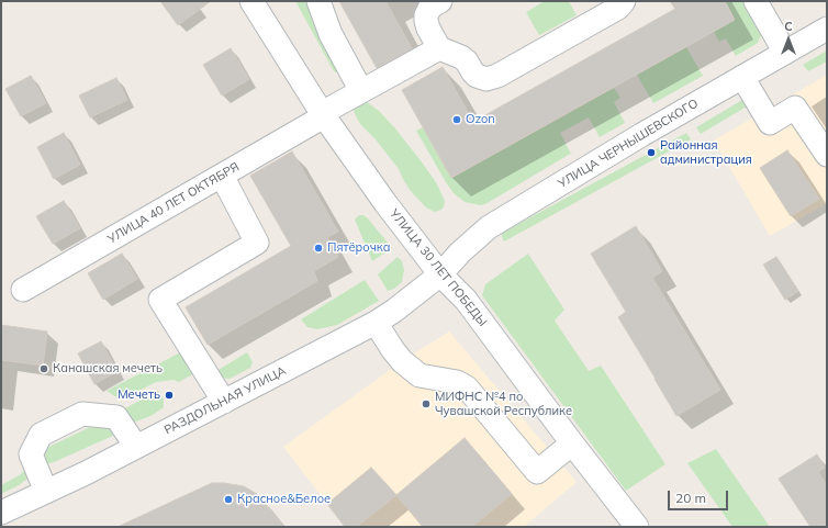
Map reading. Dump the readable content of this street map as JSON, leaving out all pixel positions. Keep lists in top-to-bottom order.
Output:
{
  "streets": {
    "street": [
      "УЛИЦА ЧЕРНЫШЕВСКОГО",
      "УЛИЦА 40 ЛЕТ ОКТЯБРЯ",
      "УЛИЦА 30 ЛЕТ ПОБЕДЫ",
      "РАЗДОЛЬНАЯ УЛИЦА"
    ]
  },
  "crossings": [
    ["УЛИЦА ЧЕРНЫШЕВСКОГО", "УЛИЦА 30 ЛЕТ ПОБЕДЫ"],
    ["УЛИЦА ЧЕРНЫШЕВСКОГО", "РАЗДОЛЬНАЯ УЛИЦА"],
    ["УЛИЦА 40 ЛЕТ ОКТЯБРЯ", "УЛИЦА 30 ЛЕТ ПОБЕДЫ"],
    ["УЛИЦА 30 ЛЕТ ПОБЕДЫ", "РАЗДОЛЬНАЯ УЛИЦА"]
  ],
  "places": [
    "Ozon",
    "Районная администрация",
    "Пятёрочка",
    "Канашская мечеть",
    "Мечеть",
    "МИФНС №4 по Чувашской Республике",
    "Красное&Белое"
  ],
  "scale_bar": "20 m",
  "north": "top"
}
